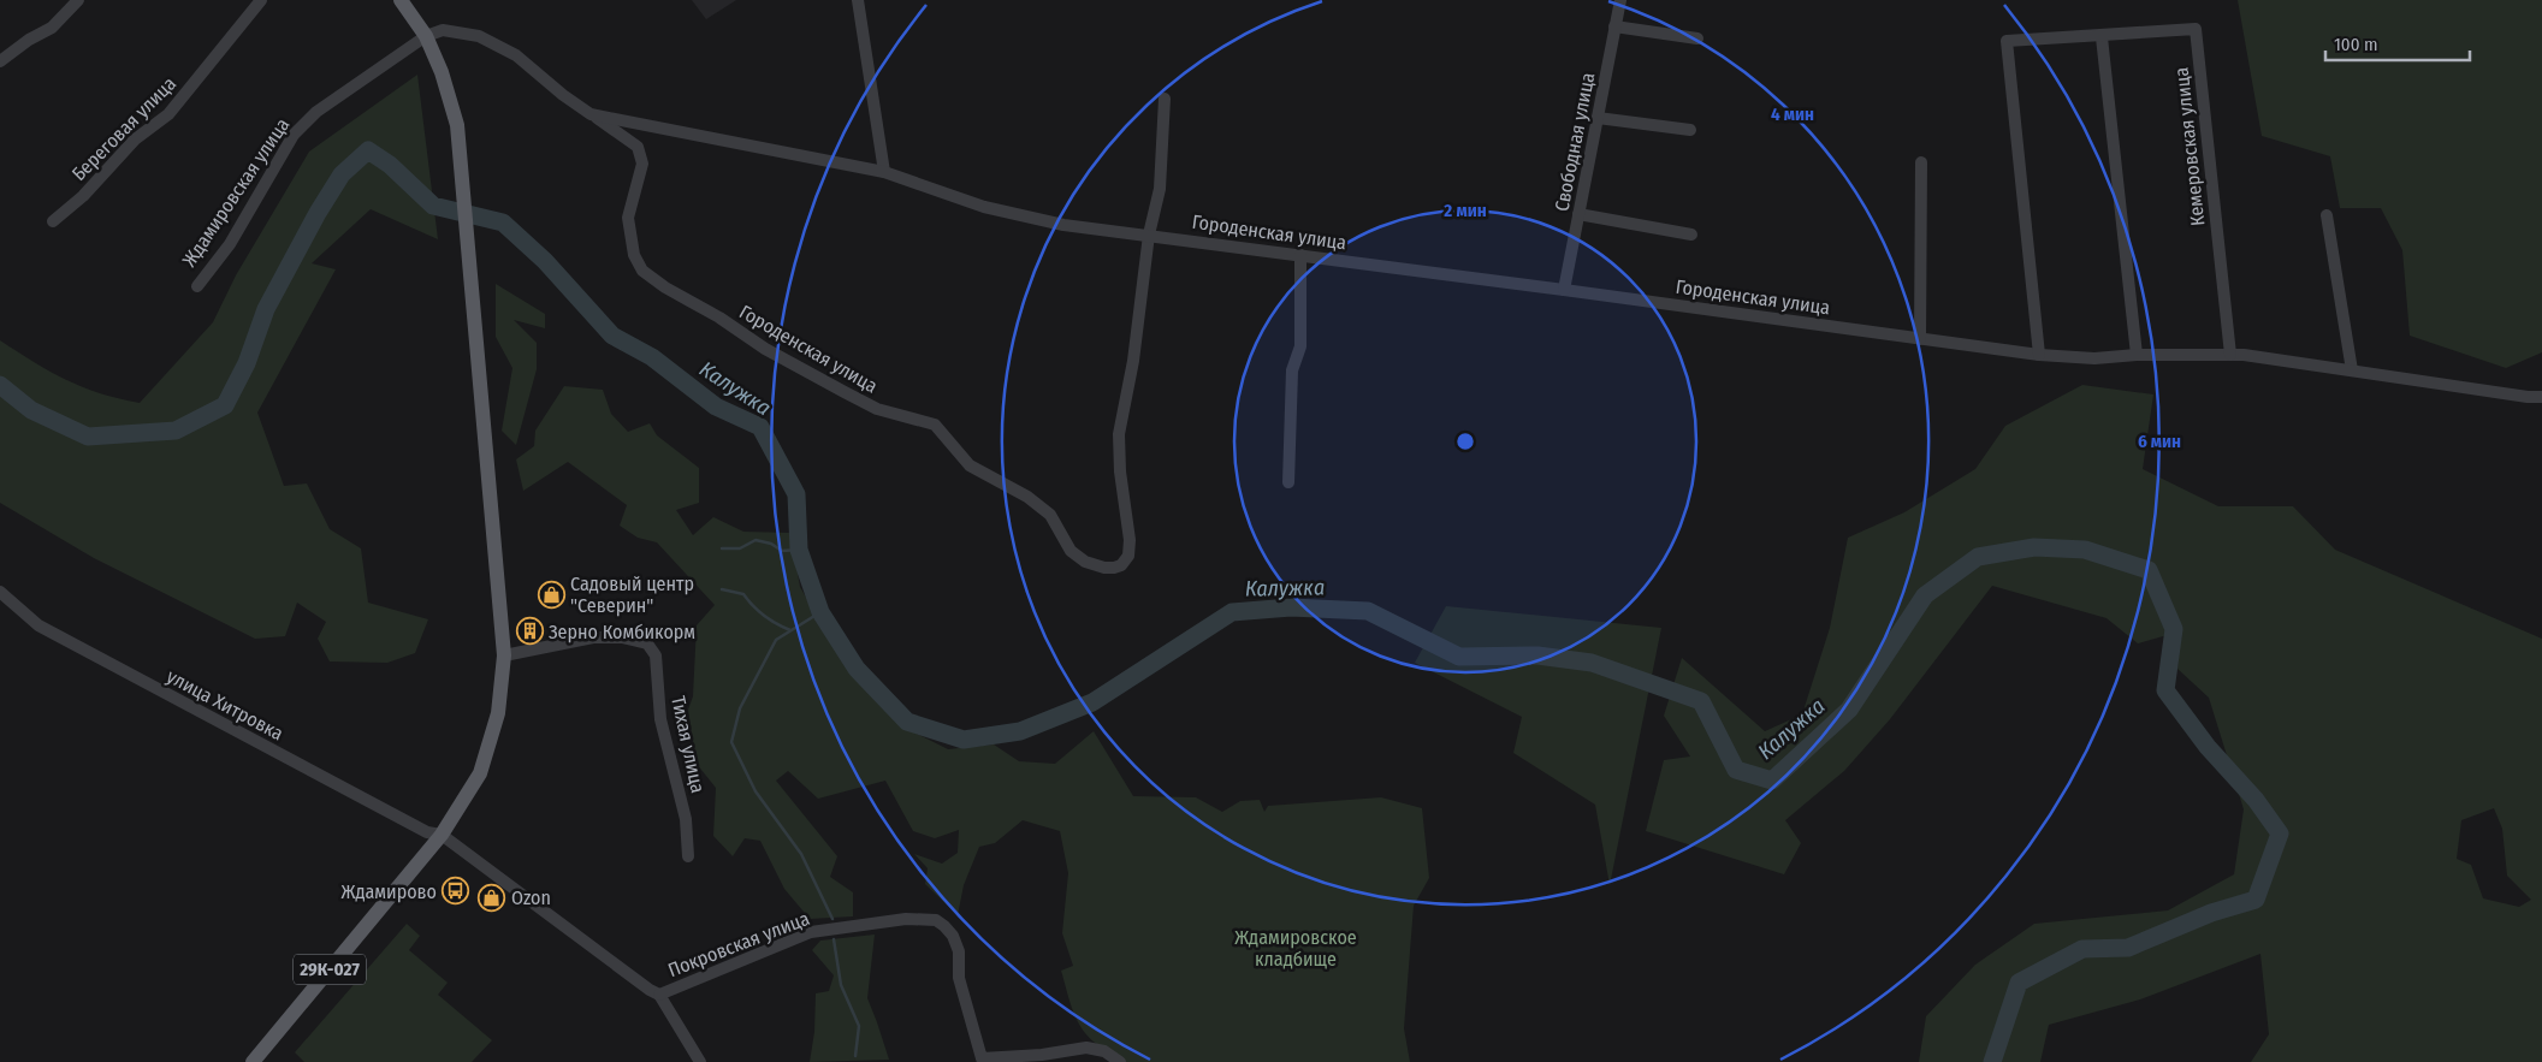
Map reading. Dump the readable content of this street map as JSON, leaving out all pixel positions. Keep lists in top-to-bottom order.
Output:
{
  "streets": {
    "main road": ["29К-027"],
    "street": [
      "Береговая улица",
      "Свободная улица",
      "Кемеровская улица",
      "Ждамировская улица",
      "Городенская улица",
      "улица Хитровка",
      "Тихая улица",
      "Покровская улица"
    ]
  },
  "crossings": [
    ["Свободная улица", "Городенская улица"],
    ["Кемеровская улица", "Городенская улица"],
    ["Ждамировская улица", "Городенская улица"],
    ["улица Хитровка", "Покровская улица"],
    ["улица Хитровка", "29К-027"]
  ],
  "water": ["Калужка"],
  "parks": ["Ждамировское кладбище"],
  "places": {
    "shop": ["Садовый центр \"Северин\"", "Ozon"],
    "building": ["Зерно Комбикорм"],
    "bus stop": ["Ждамирово"]
  },
  "scale_bar": "100 m",
  "rings": ["4 мин", "2 мин", "6 мин"]
}
